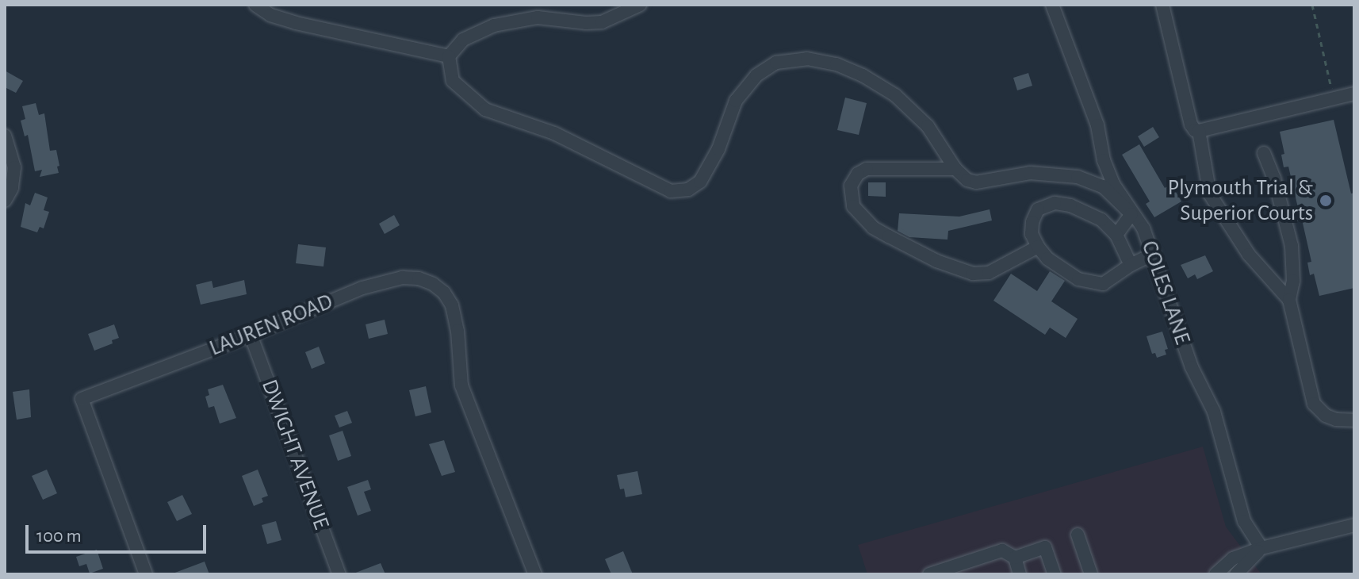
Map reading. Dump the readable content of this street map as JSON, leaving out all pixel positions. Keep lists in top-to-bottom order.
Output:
{
  "streets": {
    "street": ["COLES LANE", "LAUREN ROAD", "DWIGHT AVENUE"]
  },
  "crossings": [
    ["LAUREN ROAD", "DWIGHT AVENUE"]
  ],
  "places": ["Plymouth Trial & Superior Courts"],
  "scale_bar": "100 m"
}
